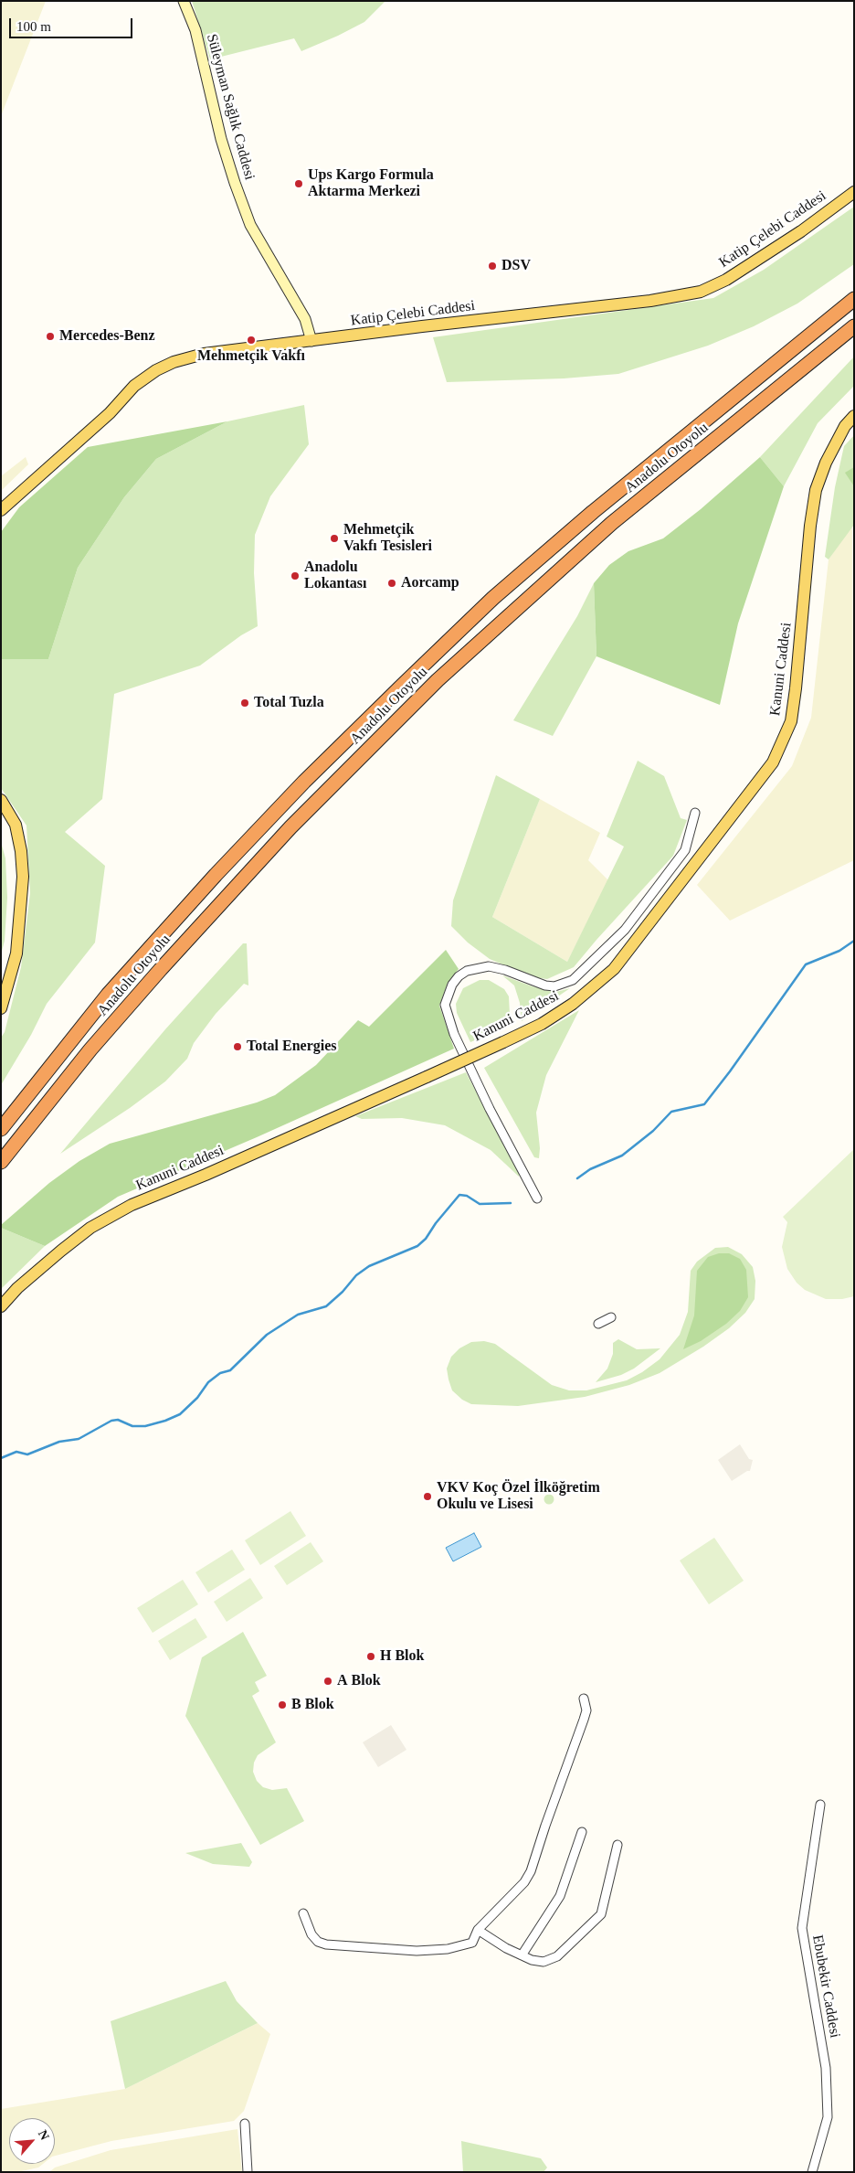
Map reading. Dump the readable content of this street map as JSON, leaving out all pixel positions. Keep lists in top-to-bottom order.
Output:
{
  "streets": {
    "highway": ["Anadolu Otoyolu"],
    "main road": ["Katip Çelebi Caddesi", "Kanuni Caddesi"],
    "street": ["Süleyman Sağlık Caddesi", "Ebubekir Caddesi"]
  },
  "crossings": [
    ["Süleyman Sağlık Caddesi", "Katip Çelebi Caddesi"]
  ],
  "places": [
    "Ups Kargo Formula Aktarma Merkezi",
    "DSV",
    "Mercedes-Benz",
    "Mehmetçik Vakfı",
    "Mehmetçik Vakfı Tesisleri",
    "Anadolu Lokantası",
    "Aorcamp",
    "Total Tuzla",
    "Total Energies",
    "VKV Koç Özel İlköğretim Okulu ve Lisesi",
    "H Blok",
    "A Blok",
    "B Blok"
  ],
  "scale_bar": "100 m",
  "north": "top right"
}
